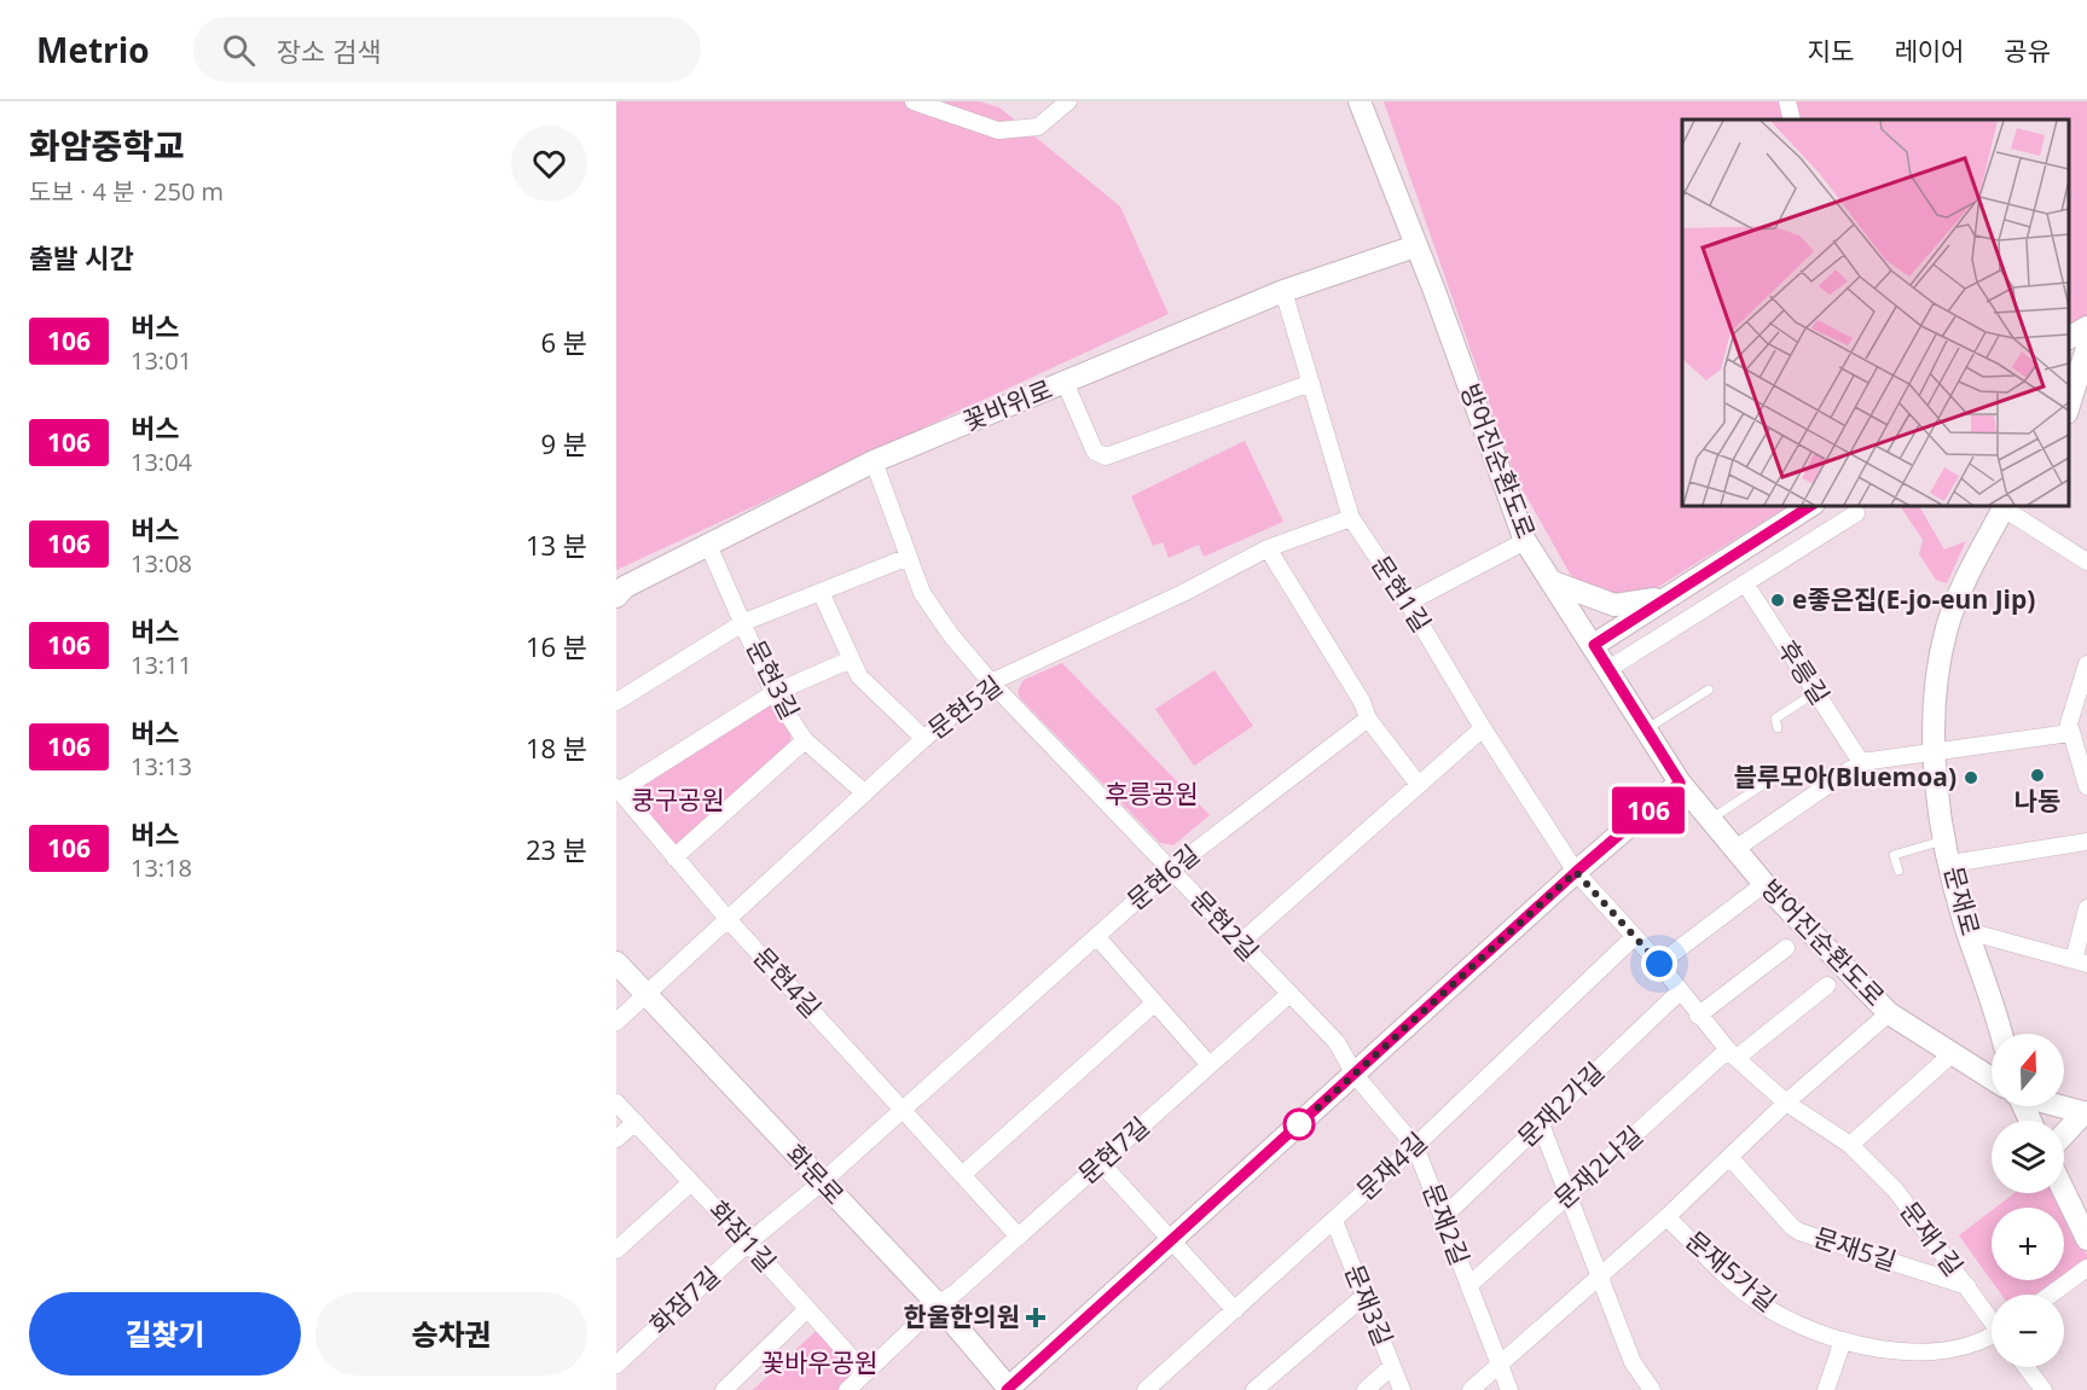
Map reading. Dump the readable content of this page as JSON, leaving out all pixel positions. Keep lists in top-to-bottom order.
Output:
{
  "streets": {
    "street": [
      "꽃바위로",
      "방어진순환도로",
      "문현1길",
      "후릉길",
      "문현3길",
      "문현5길",
      "문현6길",
      "문재로",
      "문현2길",
      "문현4길",
      "문재2가길",
      "문현7길",
      "문재4길",
      "문재2나길",
      "화문로",
      "문재2길",
      "화잠1길",
      "문재1길",
      "문재5길",
      "문재5가길",
      "화잠7길",
      "문재3길"
    ]
  },
  "crossings": [
    ["꽃바위로", "방어진순환도로"],
    ["꽃바위로", "문현1길"],
    ["꽃바위로", "문현3길"],
    ["꽃바위로", "문현2길"],
    ["문현1길", "문현5길"],
    ["문현1길", "문재1길"],
    ["문현3길", "문현5길"],
    ["문현5길", "문현2길"],
    ["문현5길", "문현4길"],
    ["문현5길", "화문로"],
    ["문현6길", "문현2길"],
    ["문현6길", "문현4길"],
    ["문현6길", "화문로"],
    ["문현6길", "화잠7길"],
    ["문현2길", "문현7길"],
    ["문현2길", "문재2길"],
    ["문현4길", "문현7길"],
    ["문재2가길", "문재2길"],
    ["문재2가길", "문재1길"],
    ["문현7길", "화문로"],
    ["문현7길", "화잠1길"],
    ["문재4길", "문재2길"],
    ["문재4길", "문재1길"],
    ["문재4길", "문재3길"],
    ["문재2나길", "문재2길"],
    ["문재2나길", "문재1길"],
    ["화문로", "화잠7길"],
    ["화잠1길", "화잠7길"],
    ["문재1길", "문재5길"]
  ],
  "parks": ["후릉공원", "쿵구공원", "꽃바우공원"],
  "places": {
    "other": ["e좋은집(E-jo-eun Jip)", "나동", "블루모아(Bluemoa)"],
    "health": ["한울한의원"]
  },
  "lines": ["bus line 106"],
  "north": "top",
  "page": {
    "header": "Metrio",
    "search": "장소 검색",
    "nav": ["지도", "레이어", "공유"],
    "heading": [
      ["화암중학교", "도보 · 4 분 · 250 m"],
      "출발 시간"
    ],
    "on_map": "106",
    "list": [
      {
        "mark": "106",
        "name": "버스",
        "note": "13:01",
        "value": "6 분"
      },
      {
        "mark": "106",
        "name": "버스",
        "note": "13:04",
        "value": "9 분"
      },
      {
        "mark": "106",
        "name": "버스",
        "note": "13:08",
        "value": "13 분"
      },
      {
        "mark": "106",
        "name": "버스",
        "note": "13:11",
        "value": "16 분"
      },
      {
        "mark": "106",
        "name": "버스",
        "note": "13:13",
        "value": "18 분"
      },
      {
        "mark": "106",
        "name": "버스",
        "note": "13:18",
        "value": "23 분"
      }
    ],
    "map_buttons": ["+", "−"],
    "buttons": ["길찾기", "승차권"]
  }
}
